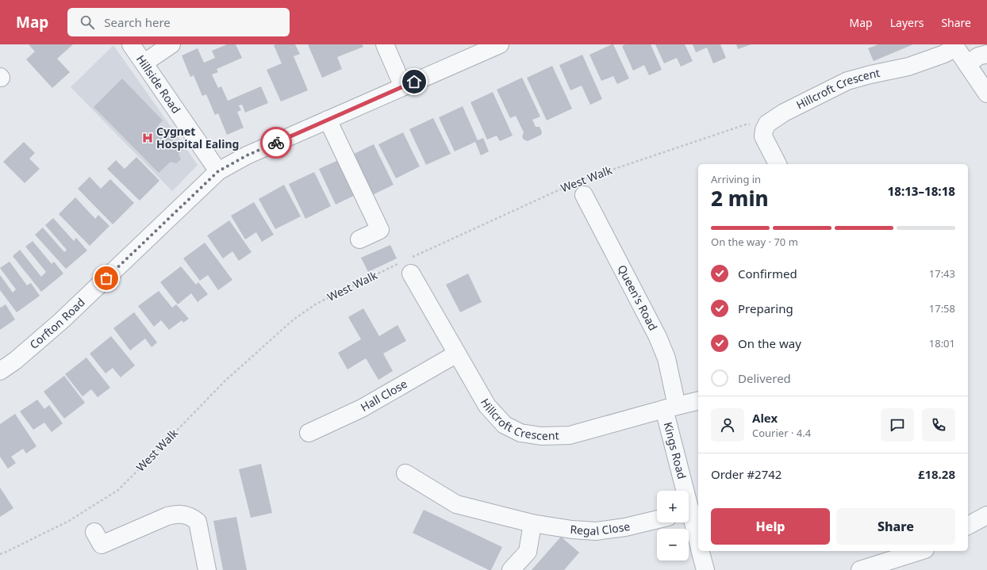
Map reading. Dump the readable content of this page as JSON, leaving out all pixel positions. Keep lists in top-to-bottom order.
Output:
{
  "streets": {
    "street": [
      "Hillside Road",
      "Hillcroft Crescent",
      "Queen's Road",
      "Corfton Road",
      "Hall Close",
      "Kings Road",
      "Regal Close"
    ],
    "path": ["West Walk"]
  },
  "crossings": [
    ["Hillside Road", "Corfton Road"],
    ["Hillcroft Crescent", "West Walk"],
    ["Hillcroft Crescent", "Queen's Road"],
    ["Hillcroft Crescent", "Hall Close"],
    ["Hillcroft Crescent", "Kings Road"],
    ["West Walk", "Queen's Road"],
    ["Queen's Road", "Kings Road"]
  ],
  "places": {
    "hospital": ["Cygnet Hospital Ealing"]
  },
  "page": {
    "header": "Map",
    "search": "Search here",
    "nav": ["Map", "Layers", "Share"],
    "heading": ["2 min", "Arriving in", "18:13–18:18"],
    "panel": [
      "Alex",
      "Courier · 4.4",
      "Order #2742",
      "£18.28"
    ],
    "bar": "On the way · 70 m",
    "list": [
      ["Confirmed", "17:43"],
      ["Preparing", "17:58"],
      ["On the way", "18:01"],
      "Delivered"
    ],
    "map_buttons": ["+", "−"],
    "buttons": ["Help", "Share"]
  }
}
